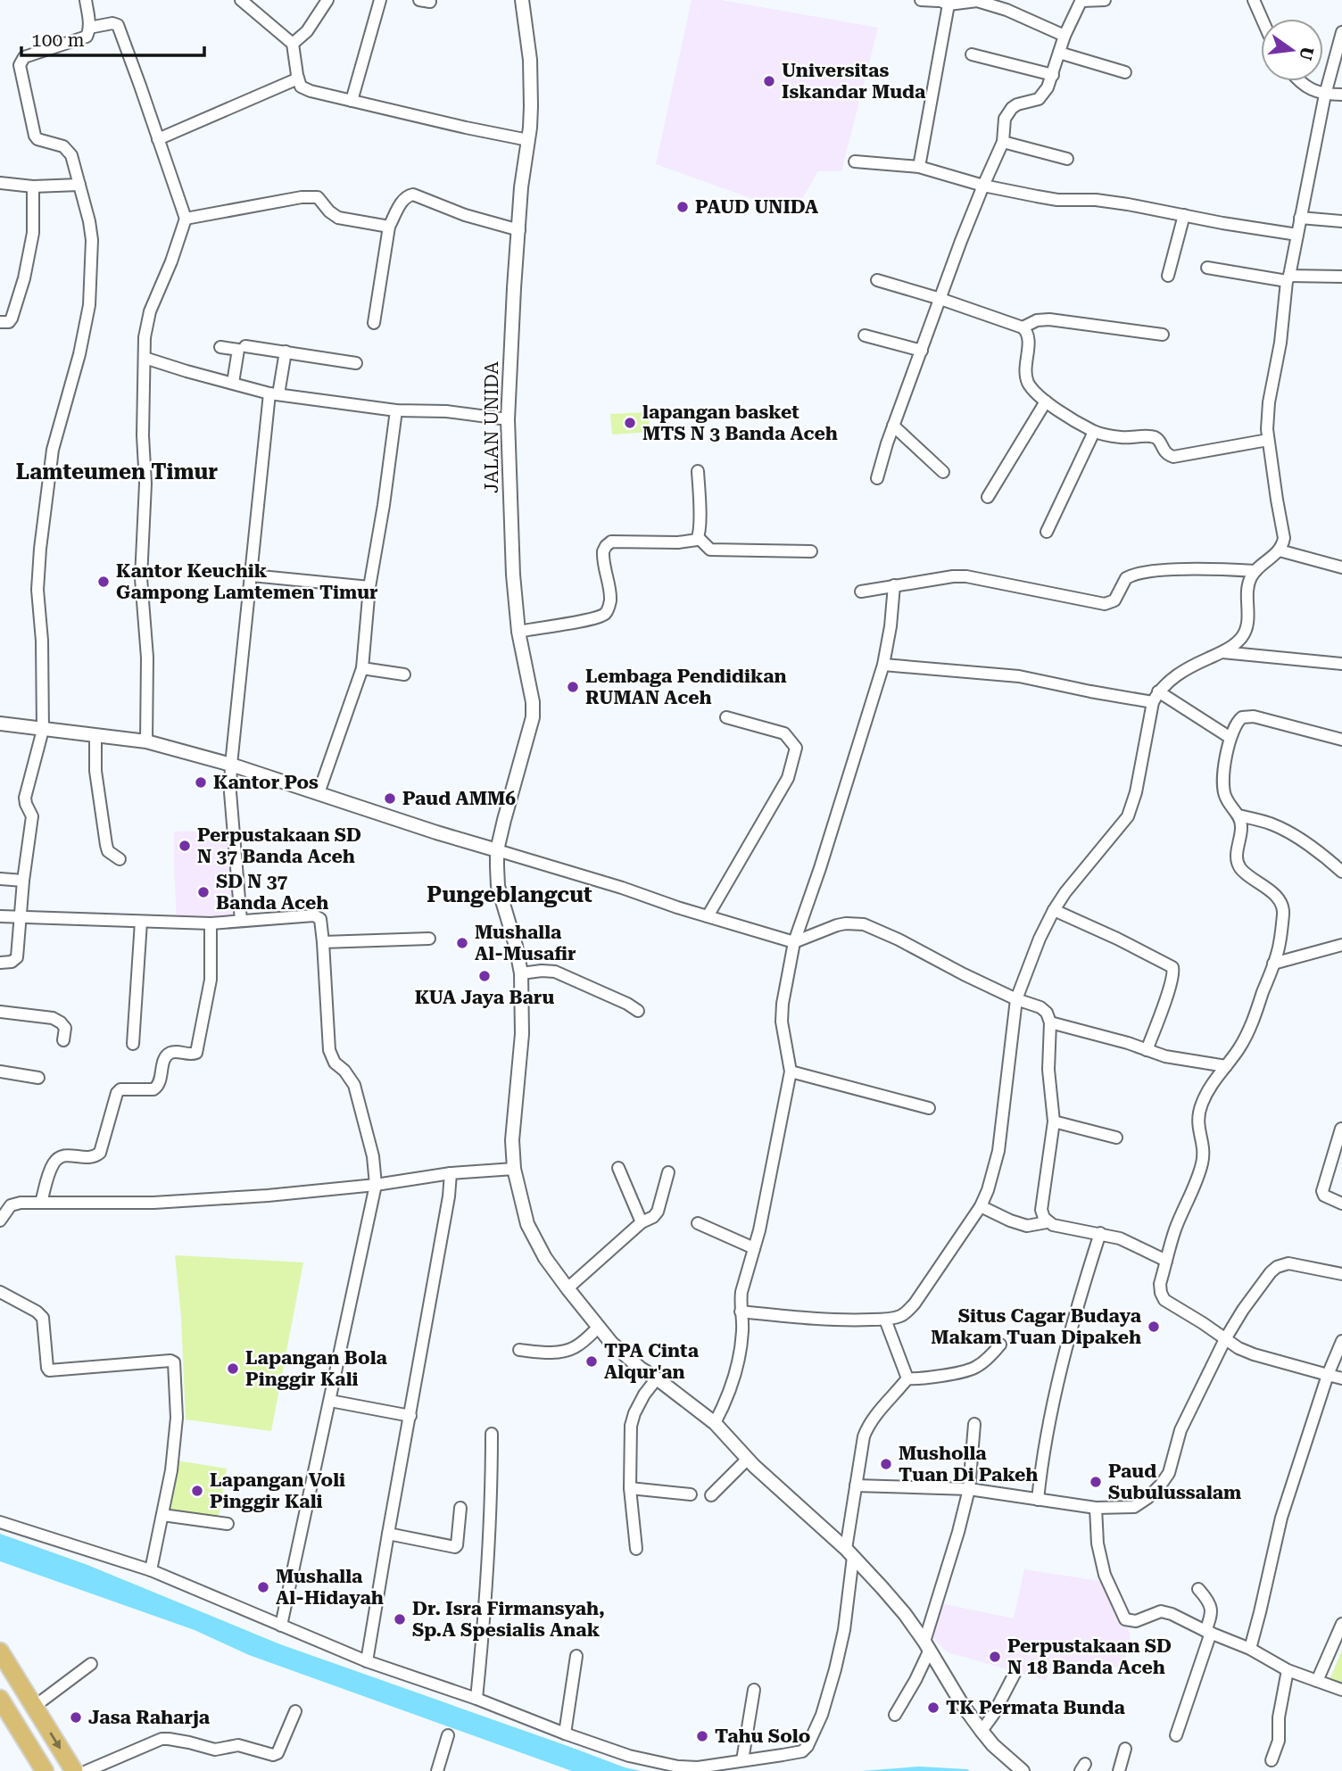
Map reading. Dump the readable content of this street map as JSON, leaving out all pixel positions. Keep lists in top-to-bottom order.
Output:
{
  "streets": {
    "street": ["JALAN UNIDA"]
  },
  "districts": ["Lamteumen Timur", "Pungeblangcut"],
  "places": [
    "Universitas Iskandar Muda",
    "PAUD UNIDA",
    "lapangan basket MTS N 3 Banda Aceh",
    "Kantor Keuchik Gampong Lamtemen Timur",
    "Lembaga Pendidikan RUMAN Aceh",
    "Kantor Pos",
    "Paud AMM6",
    "Perpustakaan SD N 37 Banda Aceh",
    "SD N 37 Banda Aceh",
    "Mushalla Al-Musafir",
    "KUA Jaya Baru",
    "Situs Cagar Budaya Makam Tuan Dipakeh",
    "TPA Cinta Alqur'an",
    "Lapangan Bola Pinggir Kali",
    "Musholla Tuan Di Pakeh",
    "Paud Subulussalam",
    "Lapangan Voli Pinggir Kali",
    "Mushalla Al-Hidayah",
    "Dr. Isra Firmansyah, Sp.A Spesialis Anak",
    "Perpustakaan SD N 18 Banda Aceh",
    "TK Permata Bunda",
    "Jasa Raharja",
    "Tahu Solo"
  ],
  "scale_bar": "100 m",
  "north": "right"
}
